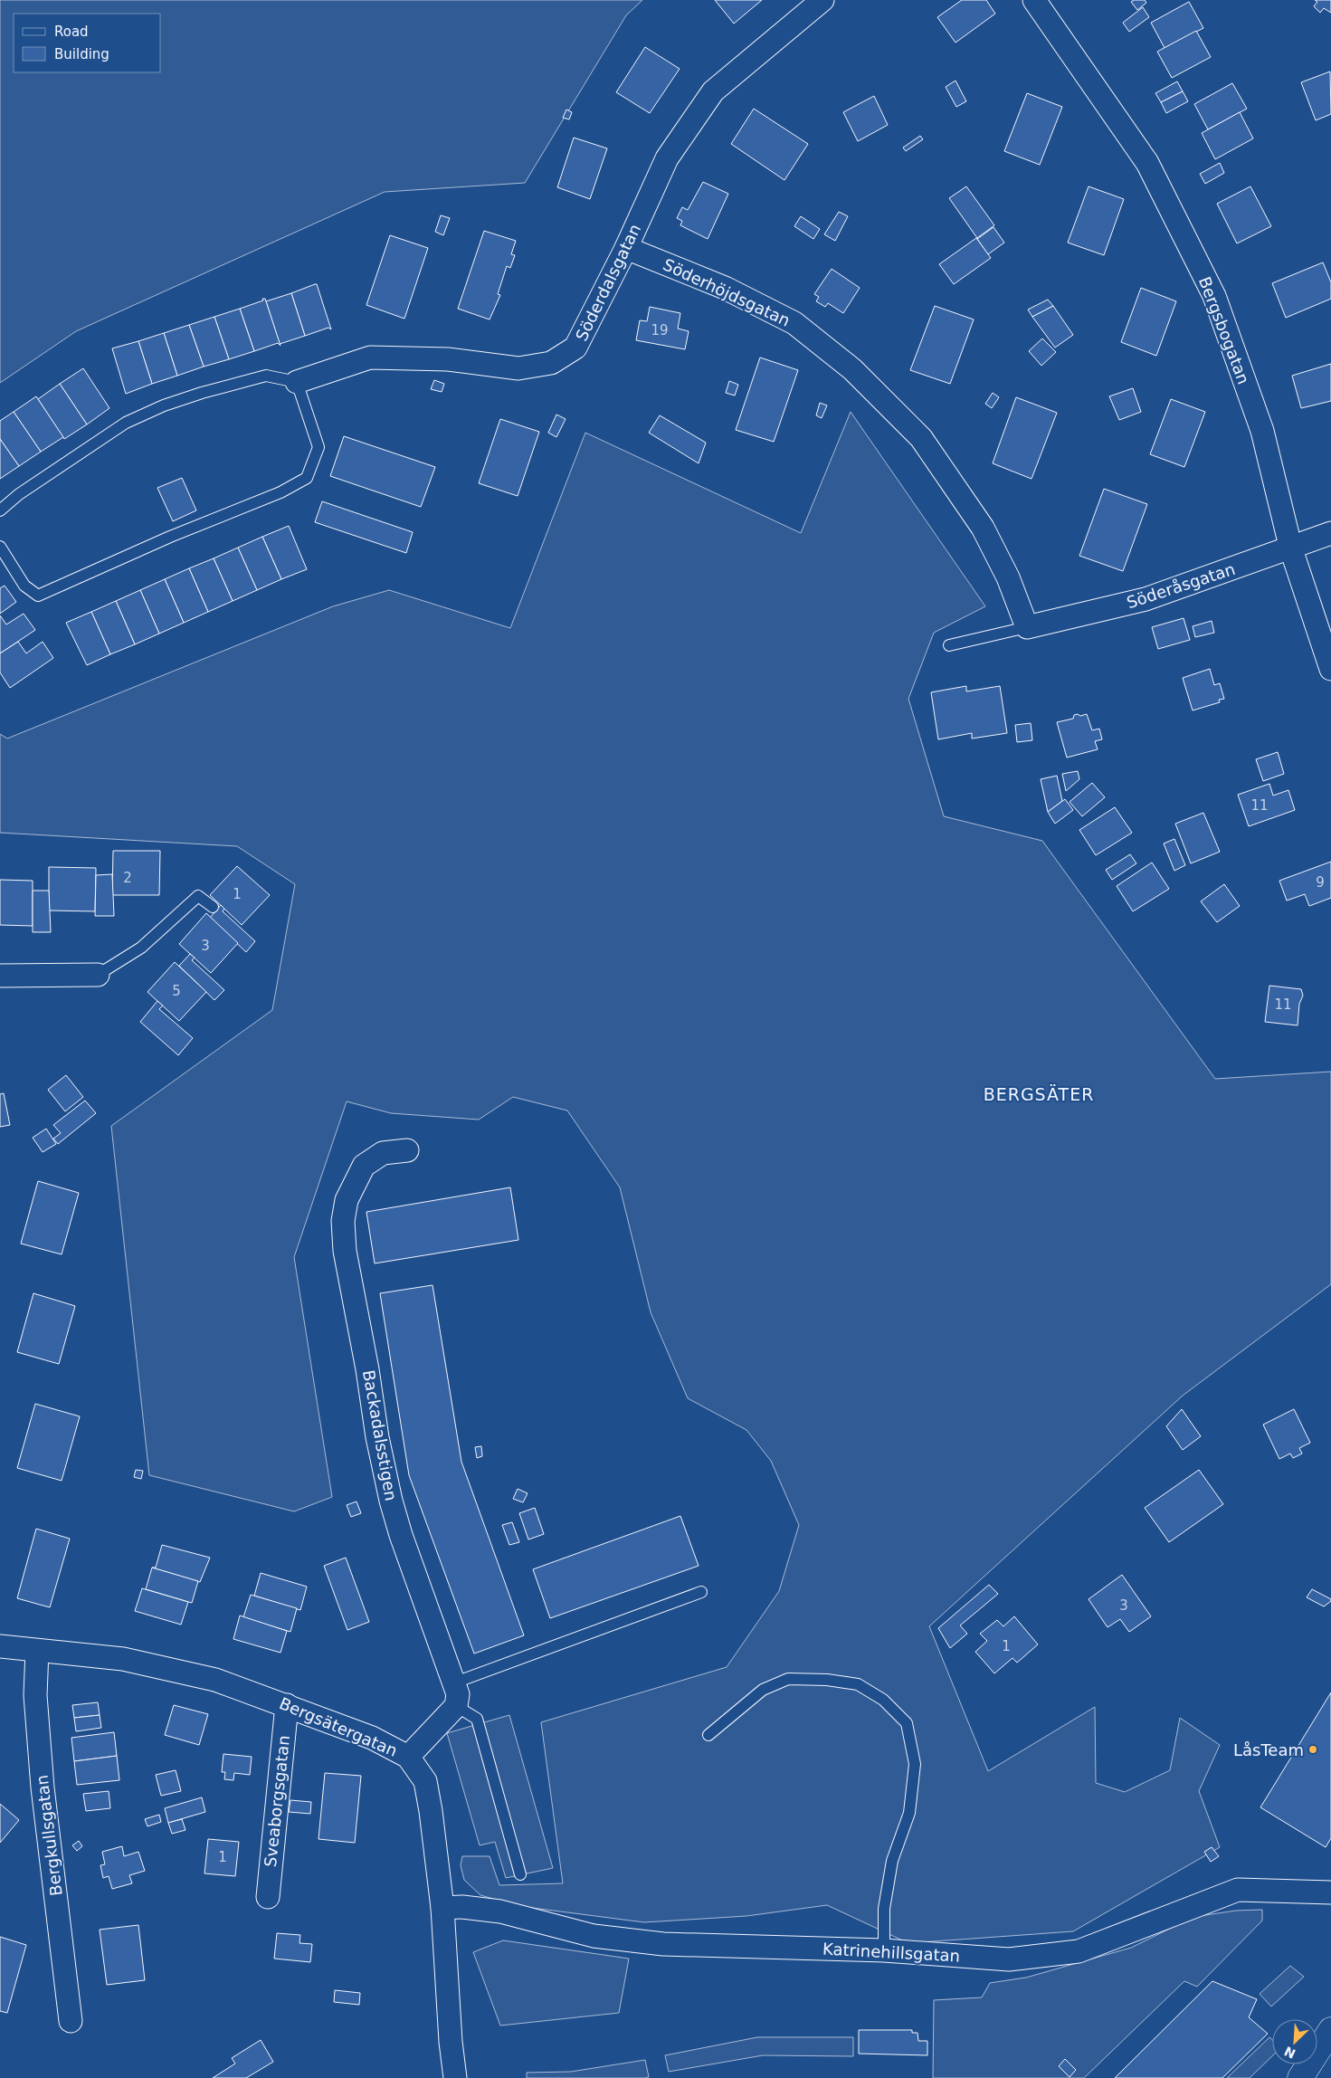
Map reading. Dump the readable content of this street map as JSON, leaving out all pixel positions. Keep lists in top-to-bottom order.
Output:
{
  "streets": {
    "street": [
      "Söderdalsgatan",
      "Söderhöjdsgatan",
      "Bergsbogatan",
      "Söderåsgatan",
      "Backadalsstigen",
      "Bergsätergatan",
      "Sveaborgsgatan",
      "Bergkullsgatan",
      "Katrinehillsgatan"
    ]
  },
  "crossings": [
    ["Söderdalsgatan", "Söderhöjdsgatan"],
    ["Söderhöjdsgatan", "Söderåsgatan"],
    ["Bergsbogatan", "Söderåsgatan"],
    ["Bergsätergatan", "Sveaborgsgatan"],
    ["Bergsätergatan", "Bergkullsgatan"],
    ["Bergsätergatan", "Katrinehillsgatan"]
  ],
  "districts": ["BERGSÄTER"],
  "places": ["LåsTeam"],
  "house_numbers": [
    "19",
    "11",
    "2",
    "9",
    "1",
    "3",
    "5",
    "11",
    "3",
    "1",
    "1"
  ],
  "legend": ["Road", "Building"],
  "north": "bottom left"
}
